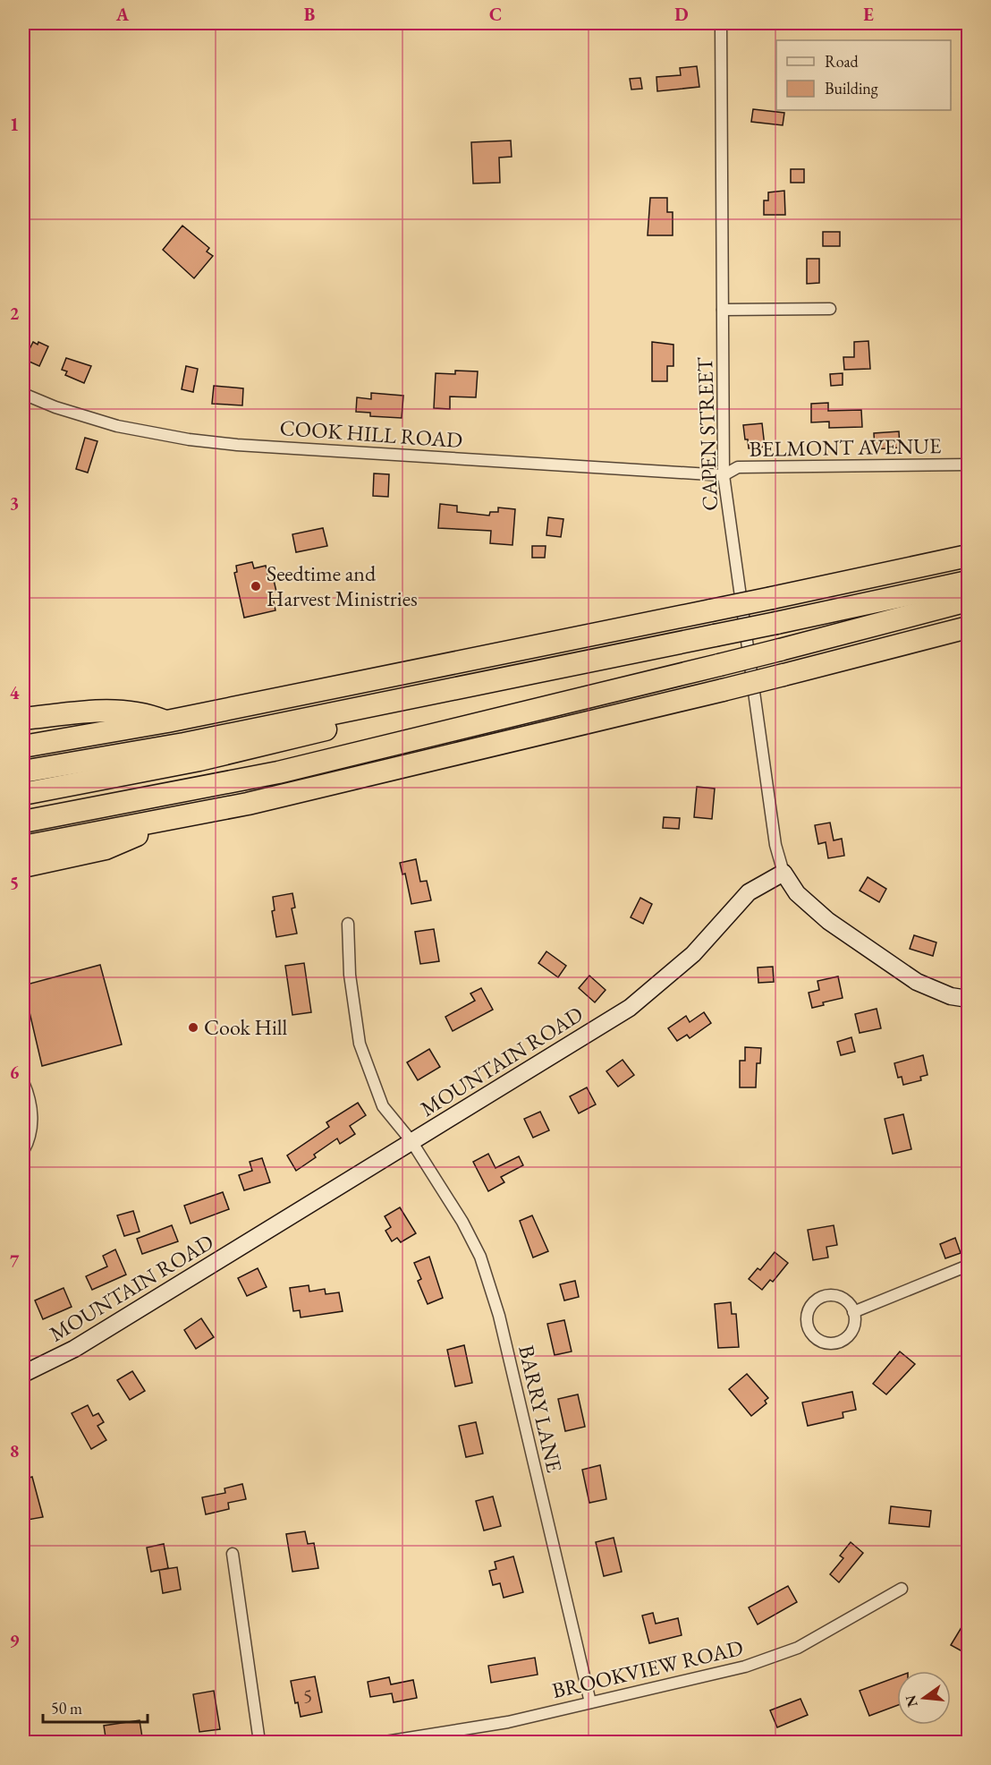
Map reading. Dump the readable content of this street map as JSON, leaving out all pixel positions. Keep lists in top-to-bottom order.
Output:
{
  "streets": {
    "street": [
      "COOK HILL ROAD",
      "CAPEN STREET",
      "BELMONT AVENUE",
      "MOUNTAIN ROAD",
      "BARRY LANE",
      "BROOKVIEW ROAD"
    ]
  },
  "crossings": [
    ["COOK HILL ROAD", "CAPEN STREET"],
    ["COOK HILL ROAD", "BELMONT AVENUE"],
    ["CAPEN STREET", "BELMONT AVENUE"],
    ["CAPEN STREET", "MOUNTAIN ROAD"],
    ["MOUNTAIN ROAD", "BARRY LANE"],
    ["BARRY LANE", "BROOKVIEW ROAD"]
  ],
  "places": ["Seedtime and Harvest Ministries", "Cook Hill"],
  "house_numbers": ["5"],
  "legend": ["Road", "Building"],
  "scale_bar": "50 m",
  "north": "left",
  "grid": {
    "columns": [
      "A",
      "B",
      "C",
      "D",
      "E"
    ],
    "rows": [
      "1",
      "2",
      "3",
      "4",
      "5",
      "6",
      "7",
      "8",
      "9"
    ]
  }
}
